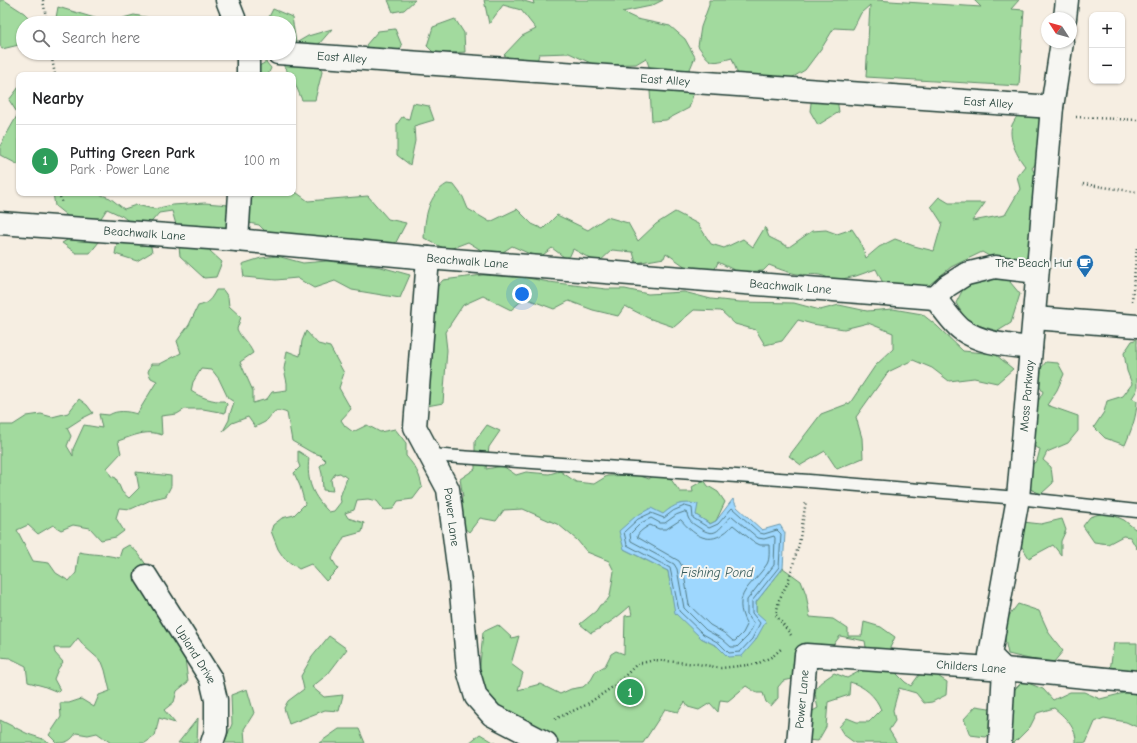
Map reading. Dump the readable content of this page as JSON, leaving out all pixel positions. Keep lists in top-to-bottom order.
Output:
{
  "streets": {
    "street": [
      "East Alley",
      "Beachwalk Lane",
      "Moss Parkway",
      "Power Lane",
      "Upland Drive",
      "Childers Lane"
    ]
  },
  "crossings": [
    ["East Alley", "Moss Parkway"],
    ["Beachwalk Lane", "Power Lane"],
    ["Moss Parkway", "Childers Lane"],
    ["Power Lane", "Childers Lane"]
  ],
  "water": ["Fishing Pond"],
  "places": {
    "cafe": ["The Beach Hut"]
  },
  "north": "top left",
  "page": {
    "map_buttons": ["+", "−"],
    "search": "Search here",
    "heading": "Nearby",
    "list": [
      {
        "mark": "1",
        "name": "Putting Green Park",
        "note": "Park · Power Lane",
        "value": "100 m"
      }
    ],
    "pins": "1"
  }
}
